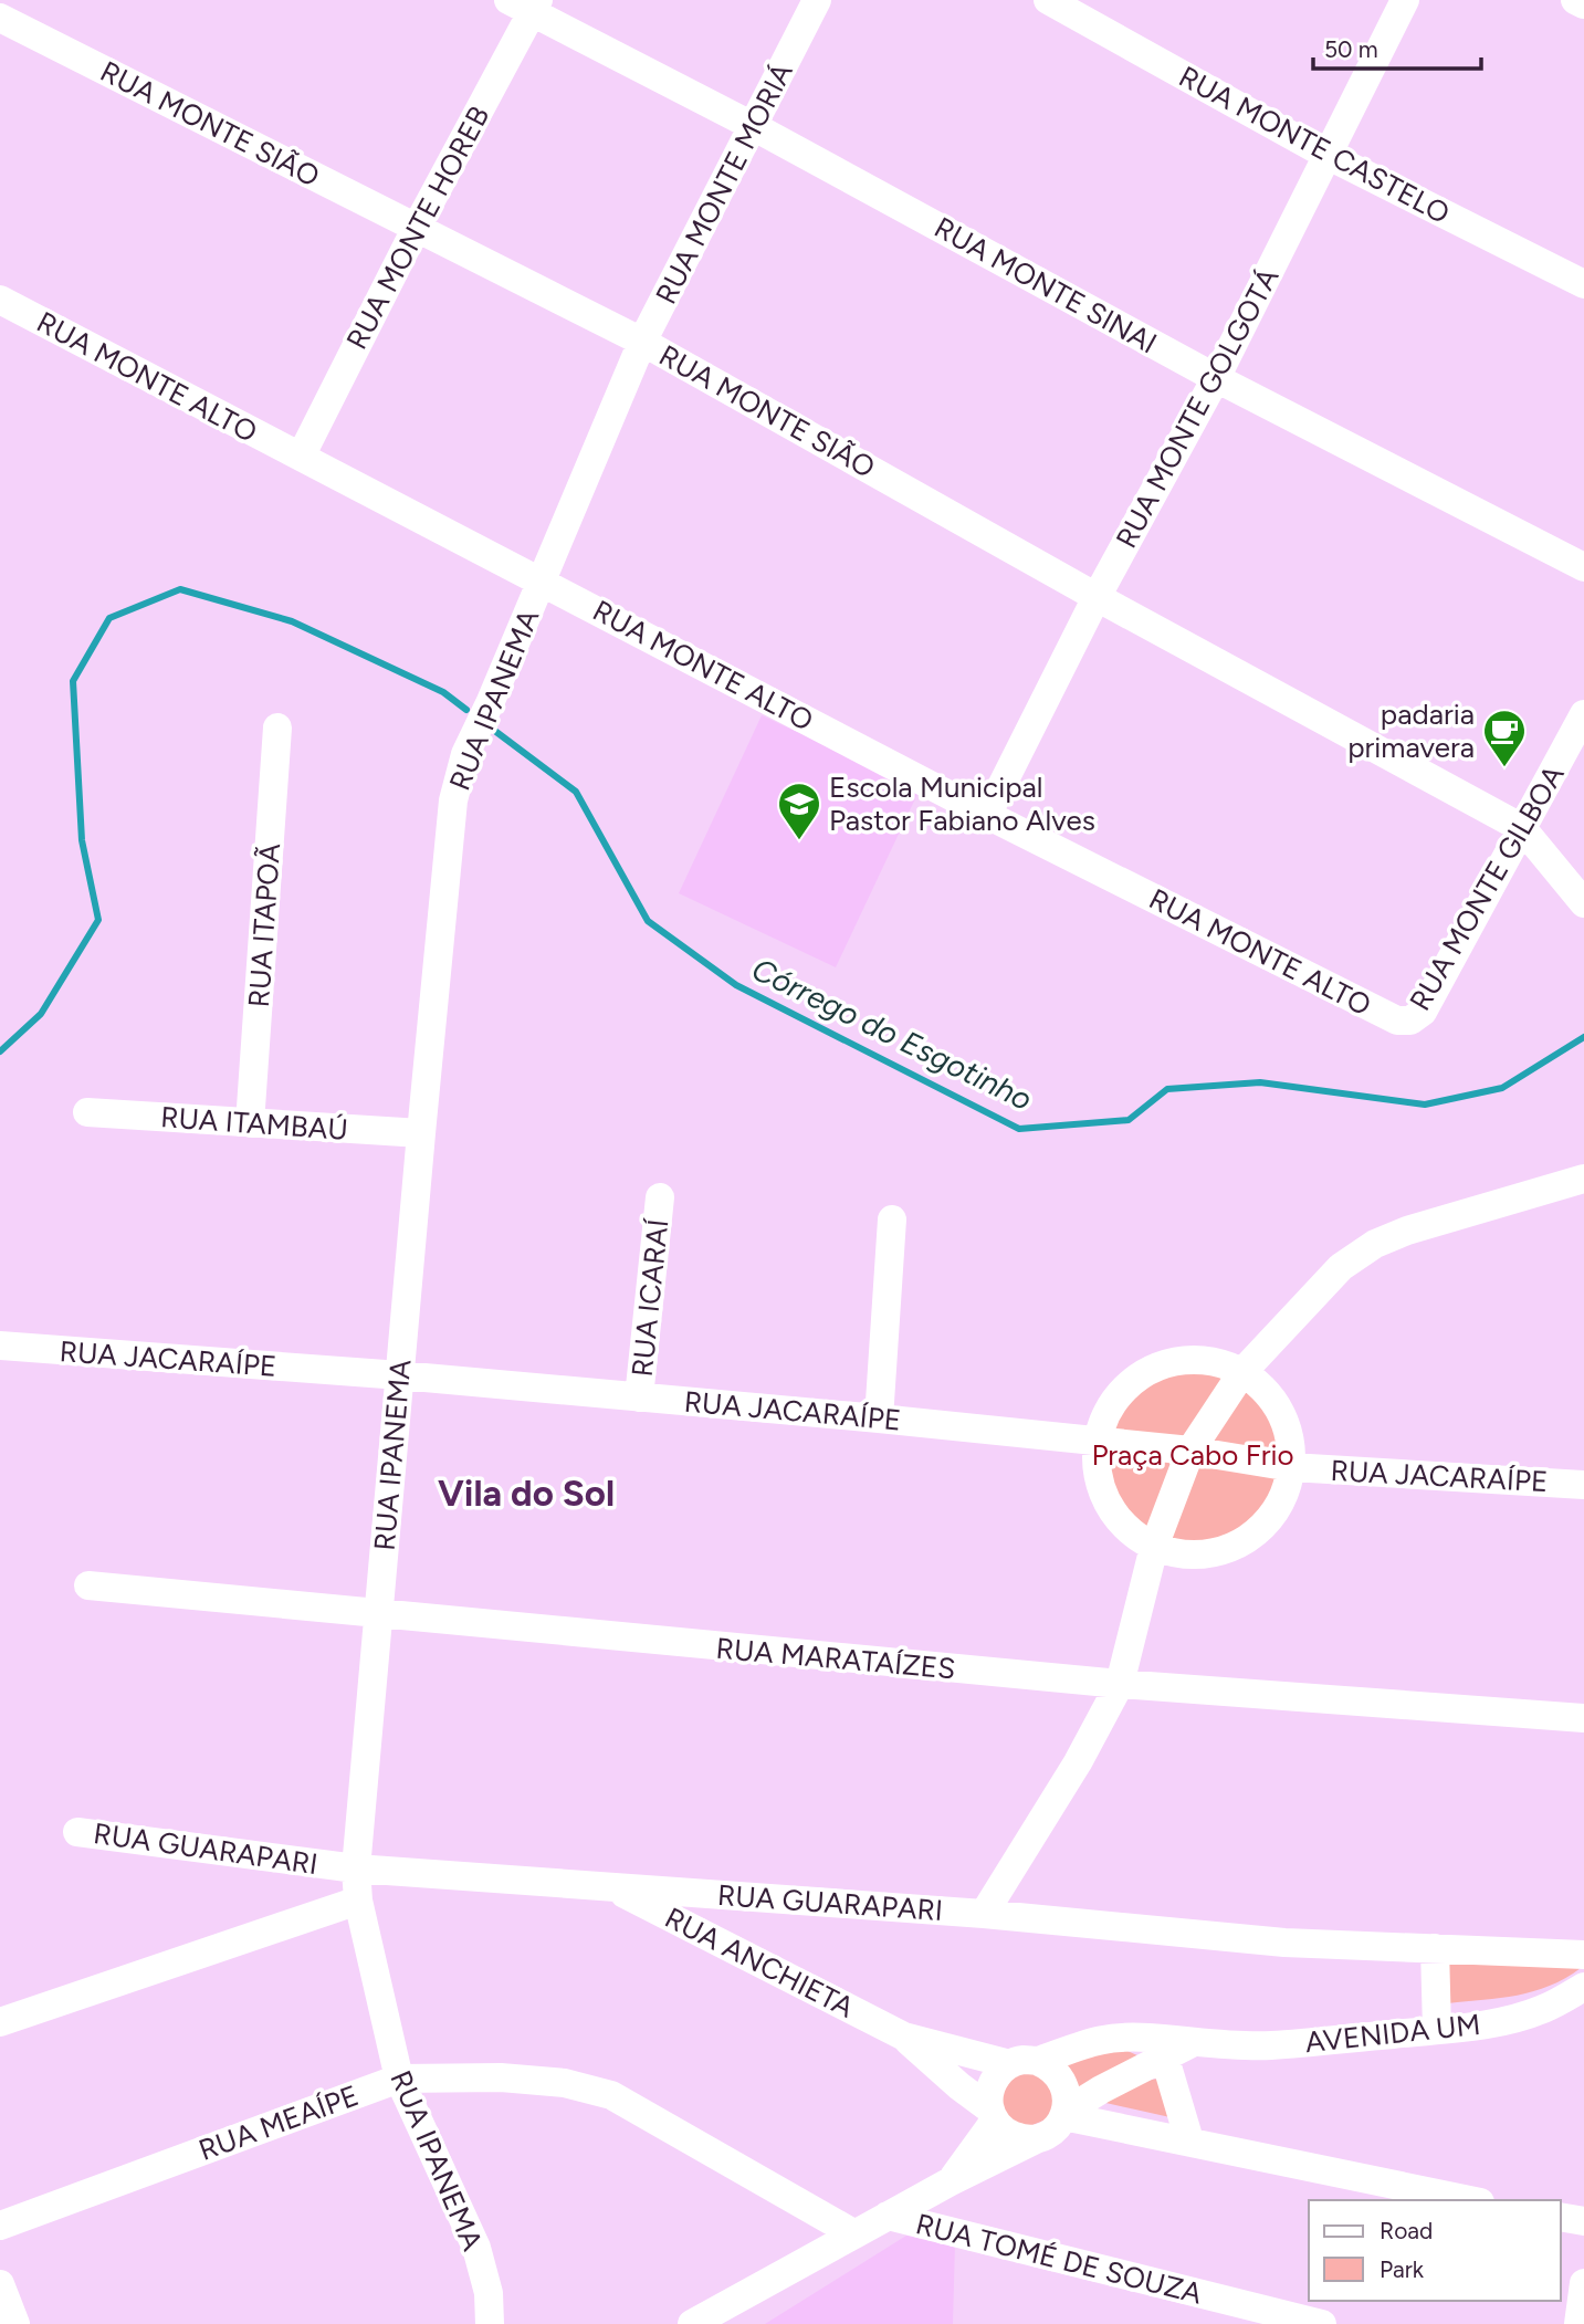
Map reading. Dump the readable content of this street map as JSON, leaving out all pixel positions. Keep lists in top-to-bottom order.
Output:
{
  "streets": {
    "street": [
      "RUA MONTE SIÃO",
      "RUA MONTE CASTELO",
      "RUA MONTE MORIÁ",
      "RUA MONTE HOREB",
      "RUA MONTE SINAI",
      "RUA MONTE ALTO",
      "RUA MONTE GOLGOTÁ",
      "RUA IPANEMA",
      "RUA MONTE GILBOA",
      "RUA ITAPOÃ",
      "RUA ITAMBAÚ",
      "RUA ICARAÍ",
      "RUA JACARAÍPE",
      "RUA MARATAÍZES",
      "RUA GUARAPARI",
      "RUA ANCHIETA",
      "AVENIDA UM",
      "RUA MEAÍPE",
      "RUA TOMÉ DE SOUZA"
    ]
  },
  "crossings": [
    ["RUA MONTE SIÃO", "RUA MONTE MORIÁ"],
    ["RUA MONTE SIÃO", "RUA MONTE HOREB"],
    ["RUA MONTE SIÃO", "RUA MONTE GOLGOTÁ"],
    ["RUA MONTE SIÃO", "RUA MONTE GILBOA"],
    ["RUA MONTE CASTELO", "RUA MONTE GOLGOTÁ"],
    ["RUA MONTE MORIÁ", "RUA MONTE SINAI"],
    ["RUA MONTE MORIÁ", "RUA MONTE ALTO"],
    ["RUA MONTE MORIÁ", "RUA IPANEMA"],
    ["RUA MONTE HOREB", "RUA MONTE SINAI"],
    ["RUA MONTE HOREB", "RUA MONTE ALTO"],
    ["RUA MONTE SINAI", "RUA MONTE GOLGOTÁ"],
    ["RUA MONTE ALTO", "RUA MONTE GOLGOTÁ"],
    ["RUA MONTE ALTO", "RUA IPANEMA"],
    ["RUA MONTE ALTO", "RUA MONTE GILBOA"],
    ["RUA IPANEMA", "RUA ITAMBAÚ"],
    ["RUA IPANEMA", "RUA JACARAÍPE"],
    ["RUA IPANEMA", "RUA MARATAÍZES"],
    ["RUA IPANEMA", "RUA GUARAPARI"],
    ["RUA IPANEMA", "RUA MEAÍPE"],
    ["RUA ITAPOÃ", "RUA ITAMBAÚ"],
    ["RUA ICARAÍ", "RUA JACARAÍPE"],
    ["RUA GUARAPARI", "RUA ANCHIETA"],
    ["RUA ANCHIETA", "AVENIDA UM"]
  ],
  "districts": ["Vila do Sol"],
  "water": ["Córrego do Esgotinho"],
  "parks": ["Praça Cabo Frio"],
  "places": {
    "cafe": ["padaria primavera"],
    "school or university": ["Escola Municipal Pastor Fabiano Alves"]
  },
  "legend": ["Road", "Park"],
  "scale_bar": "50 m"
}
